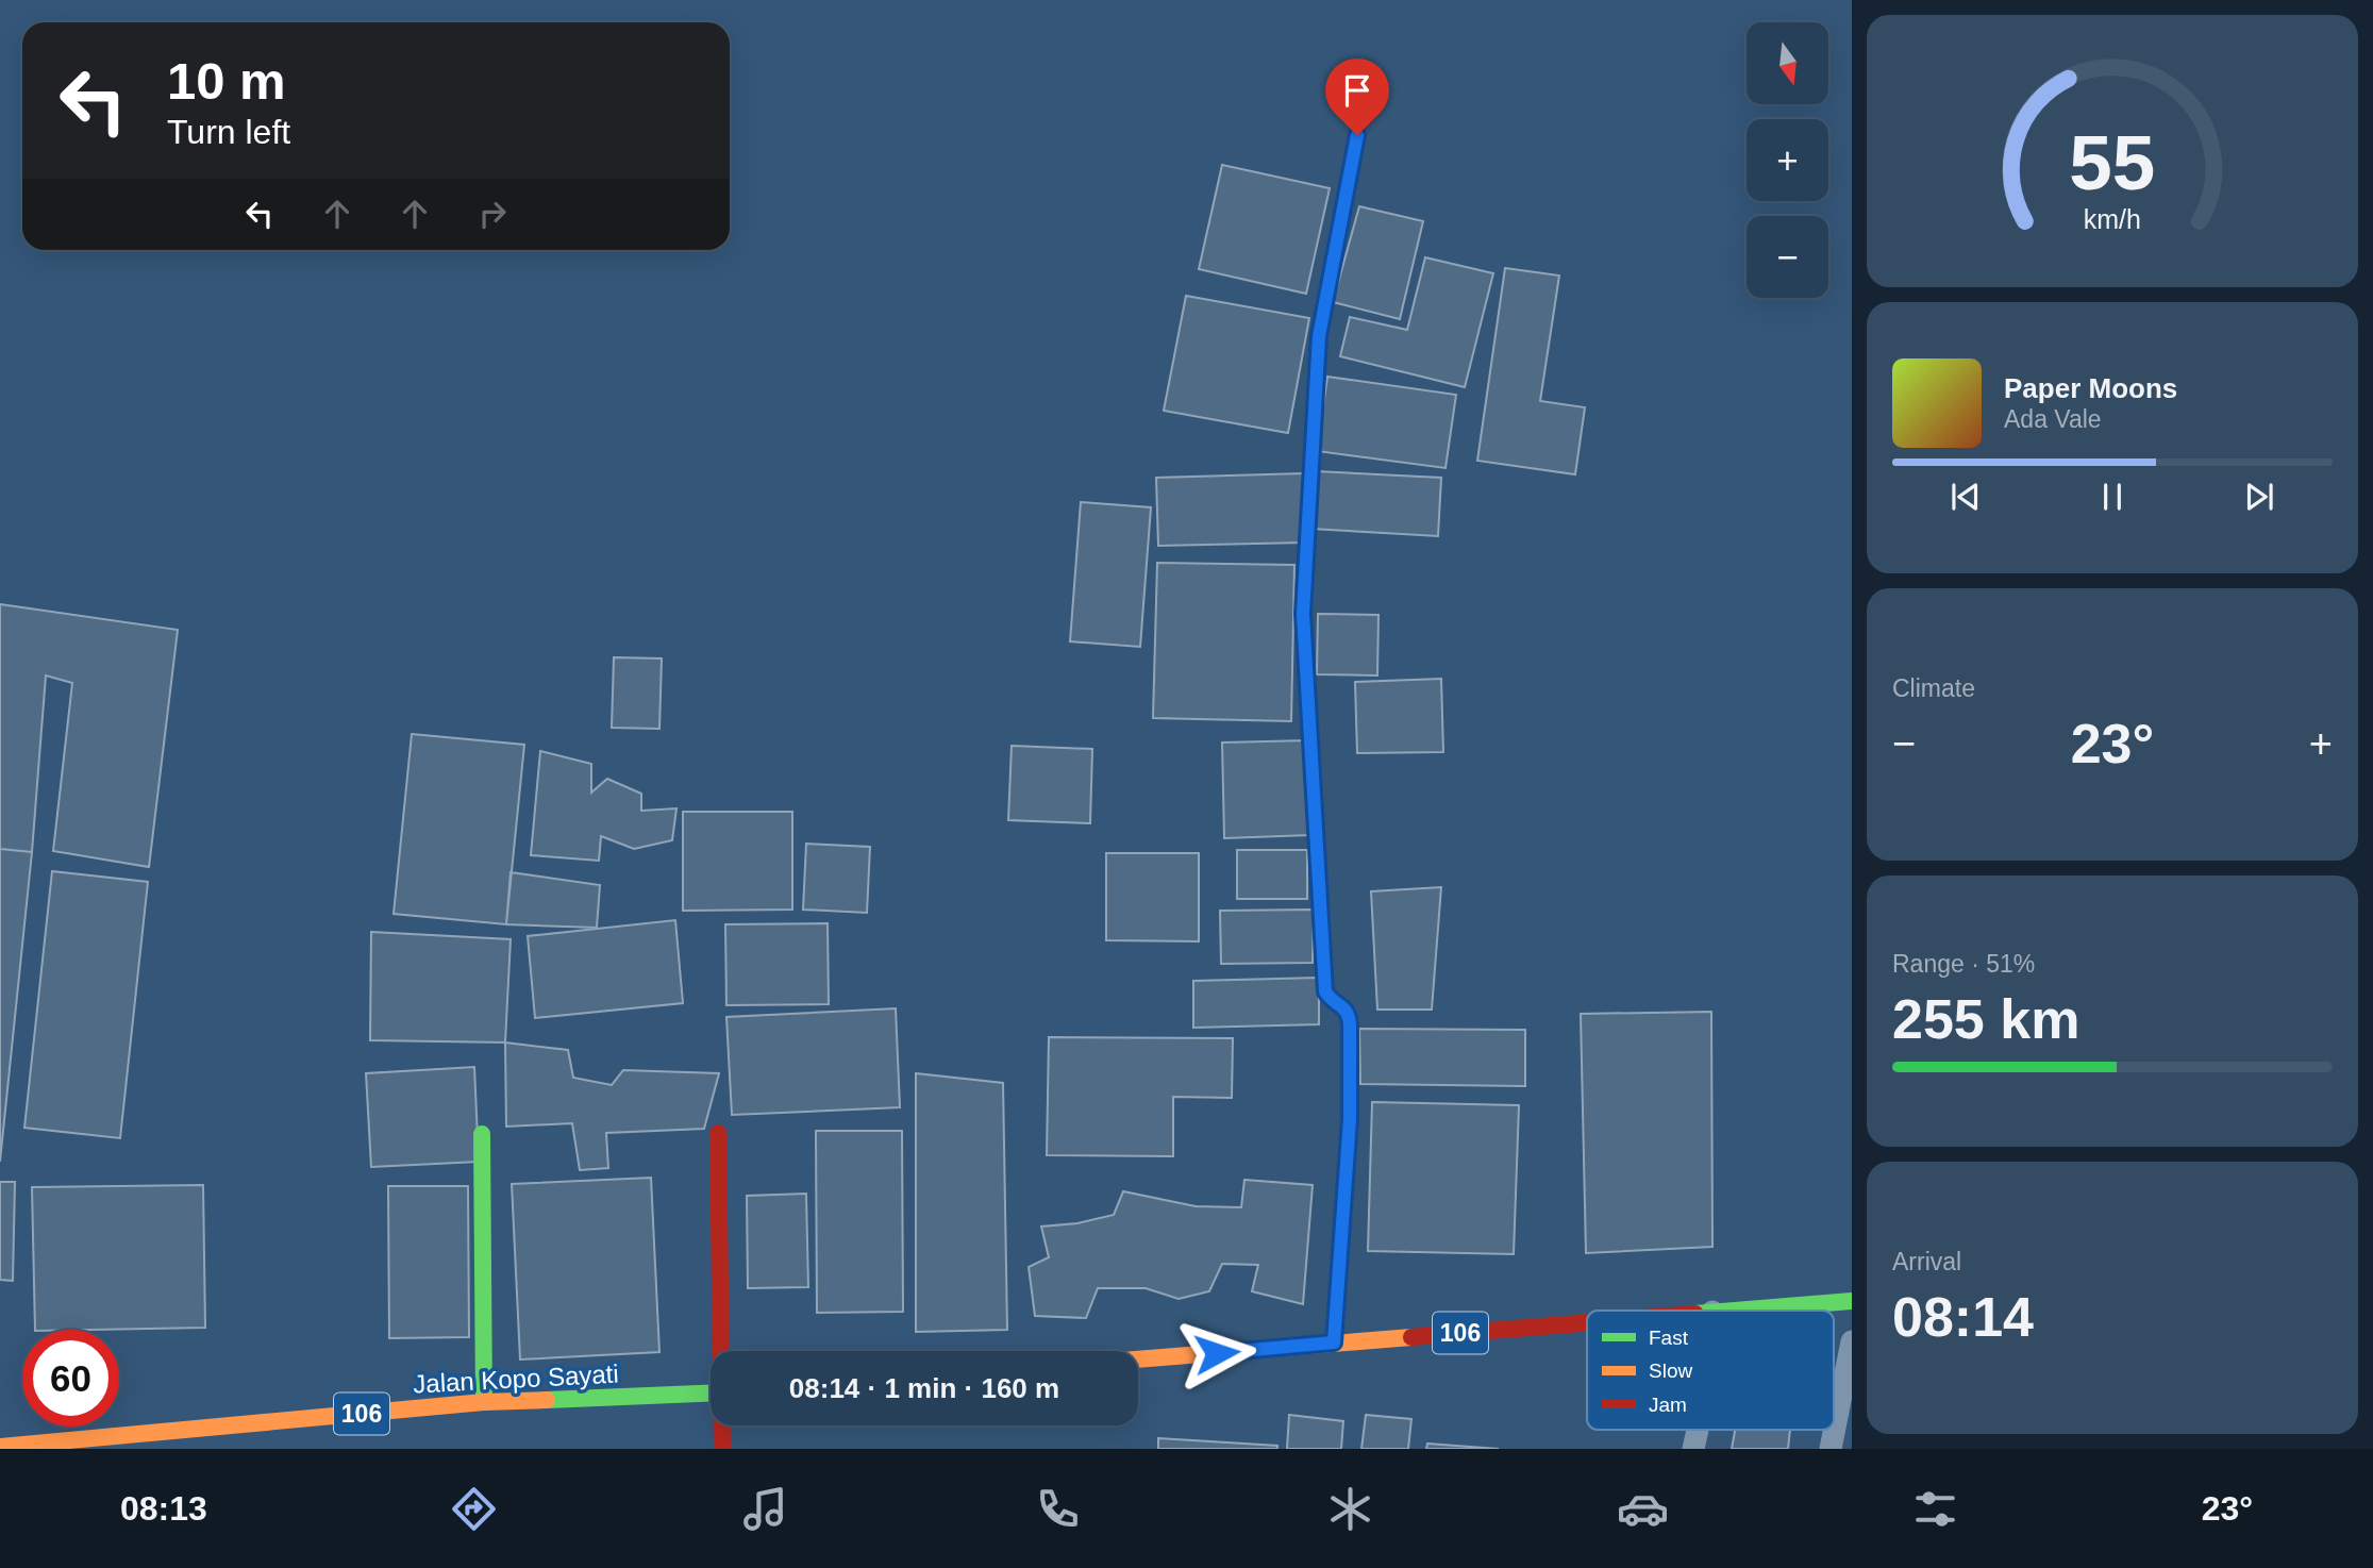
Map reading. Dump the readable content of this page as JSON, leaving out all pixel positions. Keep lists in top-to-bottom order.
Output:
{
  "streets": {
    "street": ["106", "Jalan Kopo Sayati"]
  },
  "legend": ["Fast", "Slow", "Jam"],
  "north": "bottom",
  "page": {
    "map_buttons": ["+", "−"],
    "turn": ["10 m", "Turn left"],
    "song": ["Paper Moons", "Ada Vale"],
    "tile": [
      "Climate",
      ["Range · 51%", "255 km"],
      ["Arrival", "08:14"]
    ],
    "heat": ["−", "23°", "+"],
    "limit": "60",
    "trip": "08:14 · 1 min · 160 m",
    "tabs": ["08:13", "23°"],
    "gauge": ["55", "km/h"]
  }
}
